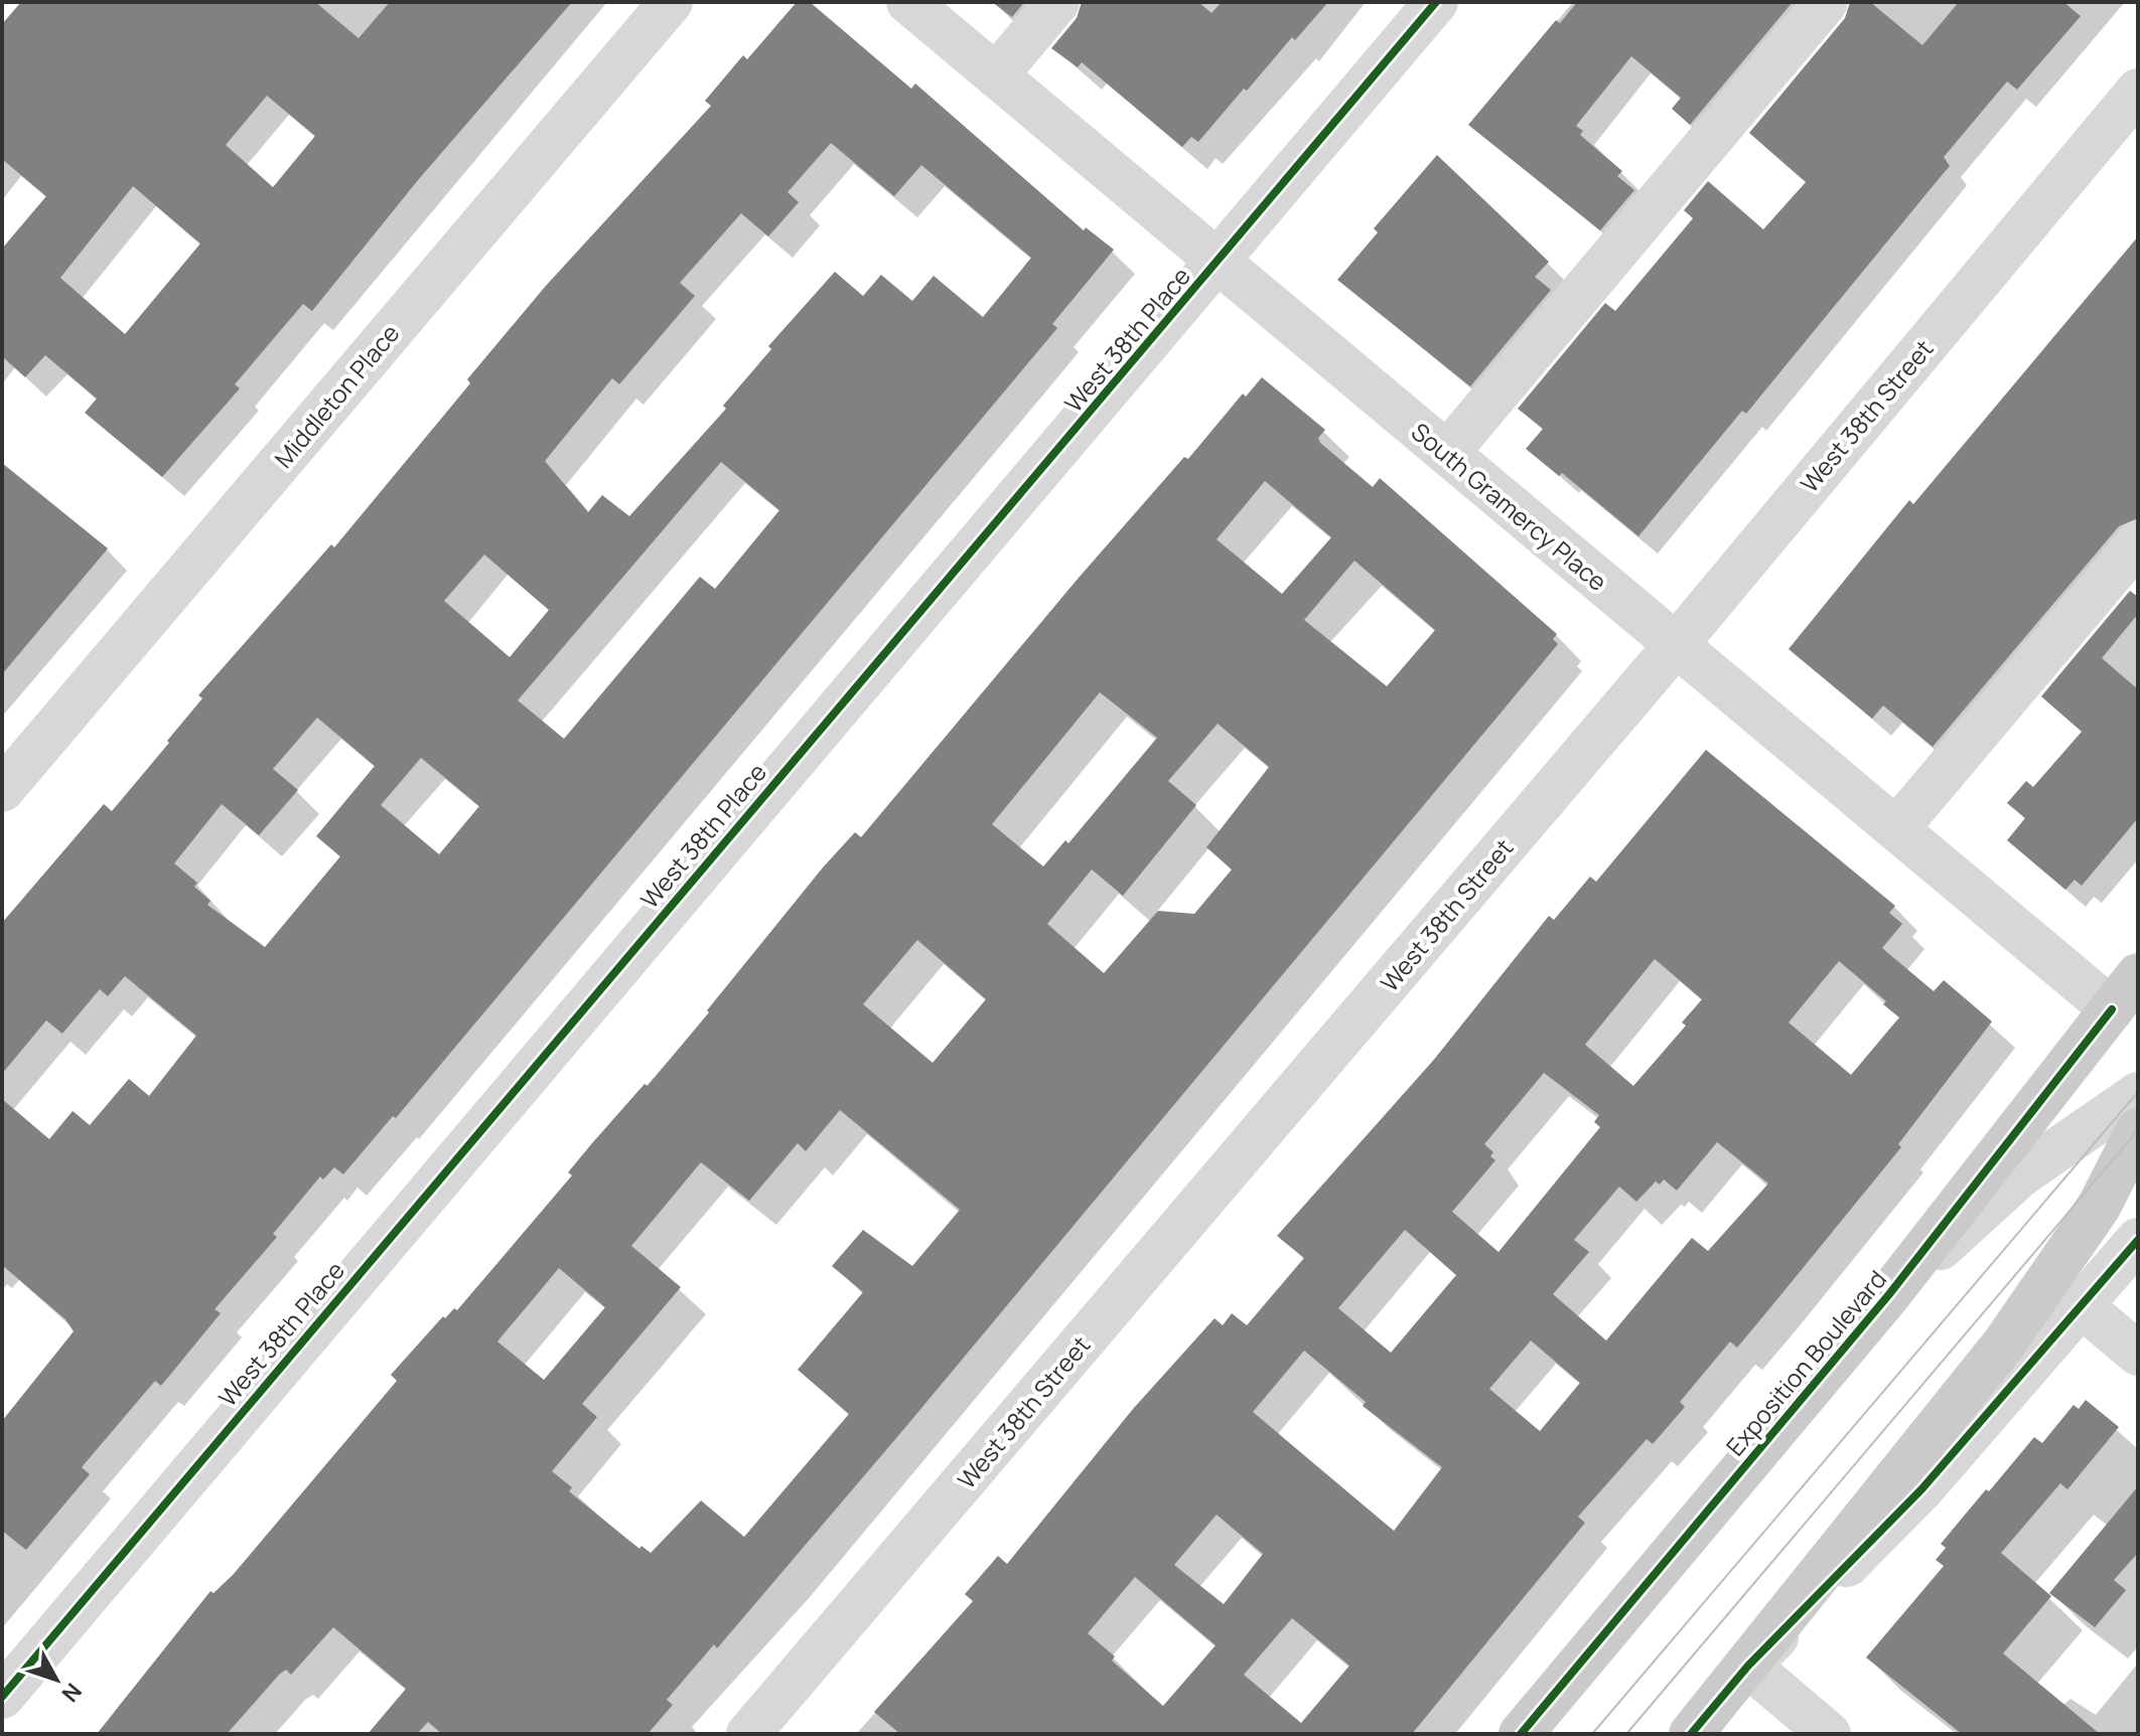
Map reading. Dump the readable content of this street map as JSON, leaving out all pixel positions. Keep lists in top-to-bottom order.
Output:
{
  "streets": {
    "main road": ["Exposition Boulevard"],
    "street": [
      "West 38th Place",
      "Middleton Place",
      "West 38th Street",
      "South Gramercy Place"
    ]
  },
  "crossings": [
    ["West 38th Place", "South Gramercy Place"],
    ["West 38th Street", "South Gramercy Place"],
    ["South Gramercy Place", "Exposition Boulevard"]
  ],
  "north": "bottom right"
}
